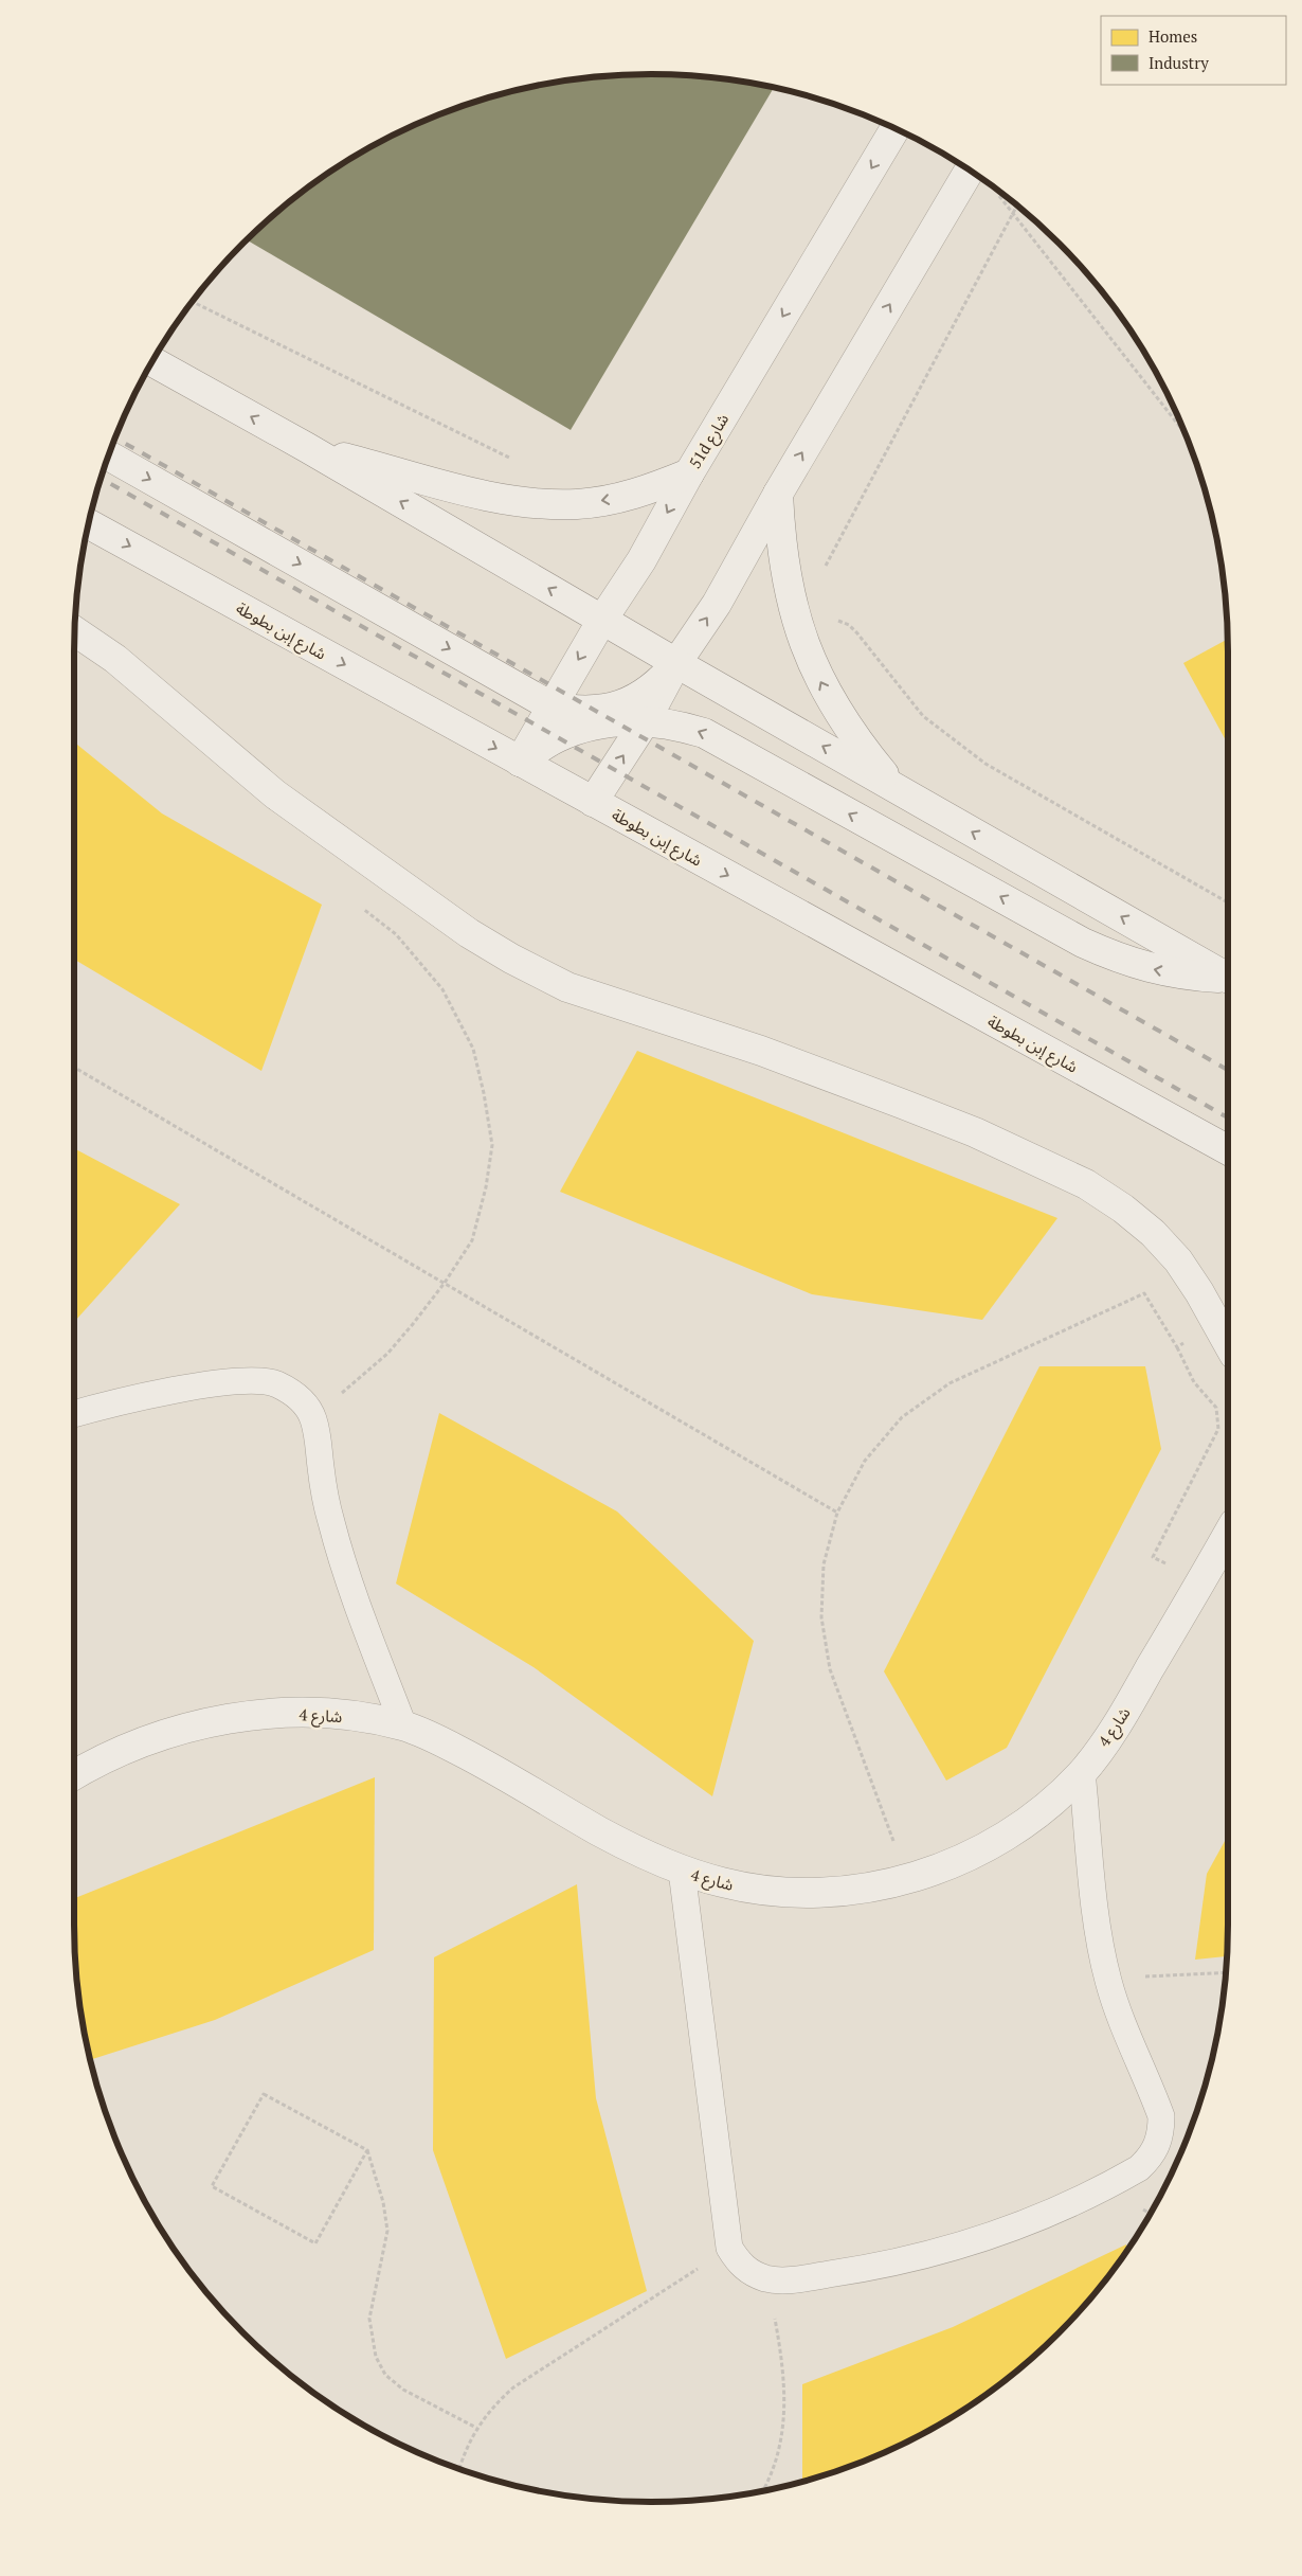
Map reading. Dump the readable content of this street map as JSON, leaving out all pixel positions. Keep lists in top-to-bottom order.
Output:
{
  "streets": {
    "main road": ["51d شارع", "شارع إبن بطوطة", "شارع 4"]
  },
  "crossings": [
    ["51d شارع", "شارع إبن بطوطة"]
  ],
  "legend": ["Homes", "Industry"]
}
